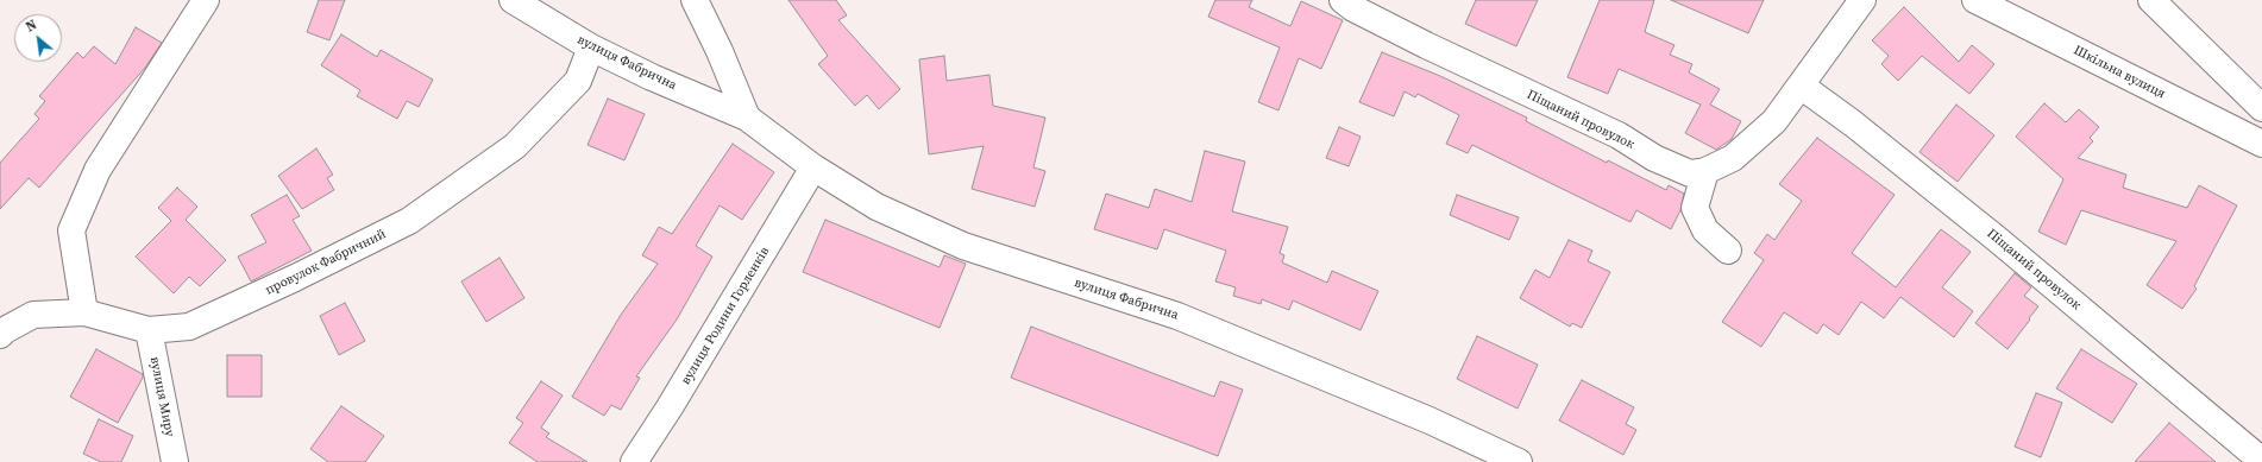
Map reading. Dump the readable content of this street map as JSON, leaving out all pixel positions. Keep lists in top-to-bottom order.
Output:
{
  "streets": {
    "street": [
      "вулиця Фабрична",
      "Шкільна вулиця",
      "Піщаний провулок",
      "провулок Фабричний",
      "вулиця Родини Горленків",
      "вулиця Миру"
    ]
  },
  "crossings": [
    ["вулиця Фабрична", "провулок Фабричний"],
    ["вулиця Фабрична", "вулиця Родини Горленків"],
    ["провулок Фабричний", "вулиця Миру"]
  ],
  "north": "top left"
}
